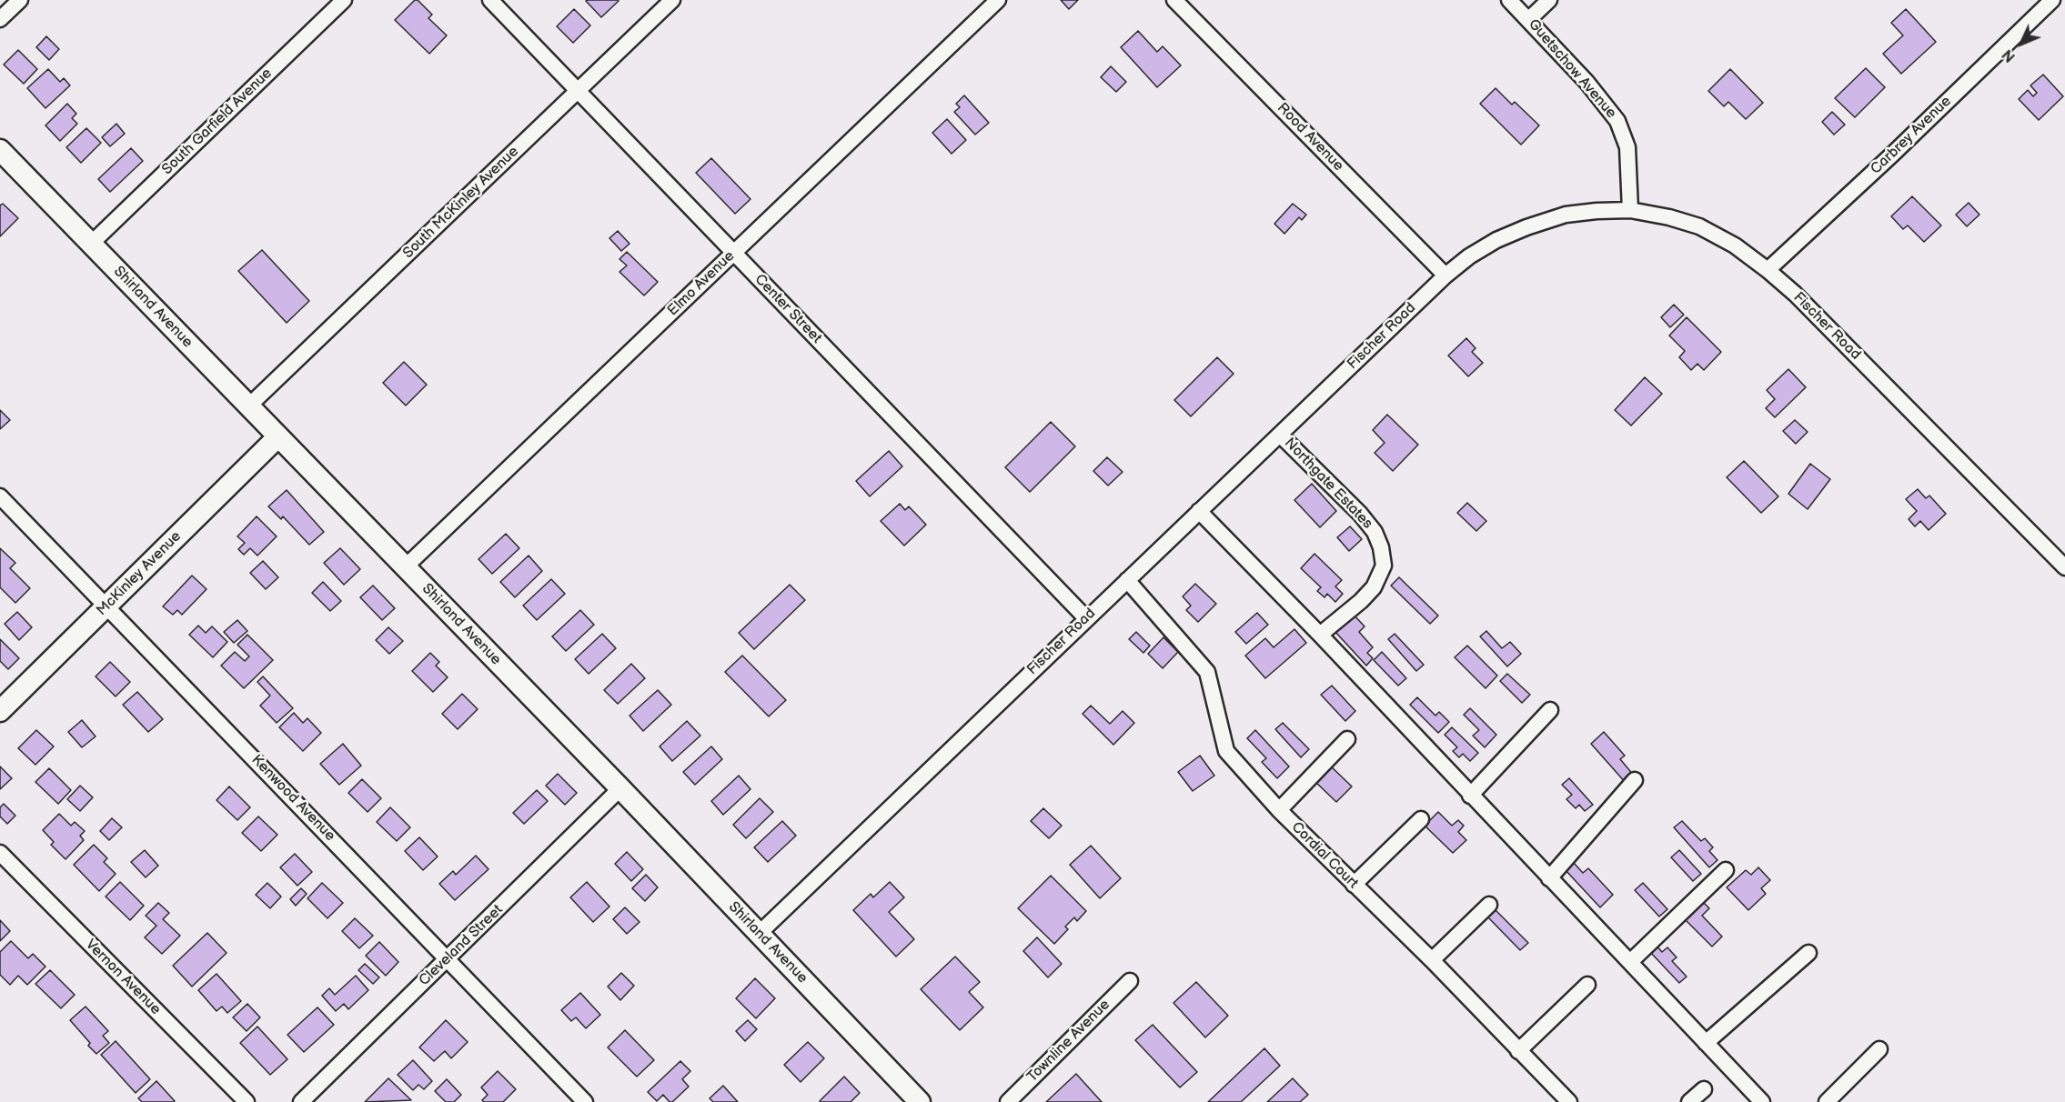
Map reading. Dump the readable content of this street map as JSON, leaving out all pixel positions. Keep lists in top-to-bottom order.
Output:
{
  "streets": {
    "street": [
      "Guetschow Avenue",
      "South Garfield Avenue",
      "Carbrey Avenue",
      "Rood Avenue",
      "South McKinley Avenue",
      "Elmo Avenue",
      "Shirland Avenue",
      "Center Street",
      "Fischer Road",
      "Northgate Estates",
      "McKinley Avenue",
      "Kenwood Avenue",
      "Cordial Court",
      "Cleveland Street",
      "Vernon Avenue",
      "Townline Avenue"
    ]
  },
  "crossings": [
    ["Guetschow Avenue", "Fischer Road"],
    ["South Garfield Avenue", "Shirland Avenue"],
    ["Carbrey Avenue", "Fischer Road"],
    ["Rood Avenue", "Fischer Road"],
    ["South McKinley Avenue", "Shirland Avenue"],
    ["South McKinley Avenue", "Center Street"],
    ["Elmo Avenue", "Shirland Avenue"],
    ["Elmo Avenue", "Center Street"],
    ["Shirland Avenue", "Fischer Road"],
    ["Shirland Avenue", "McKinley Avenue"],
    ["Shirland Avenue", "Cleveland Street"],
    ["Center Street", "Fischer Road"],
    ["Fischer Road", "Northgate Estates"],
    ["Fischer Road", "Cordial Court"],
    ["McKinley Avenue", "Kenwood Avenue"],
    ["Kenwood Avenue", "Cleveland Street"]
  ],
  "north": "bottom left"
}
